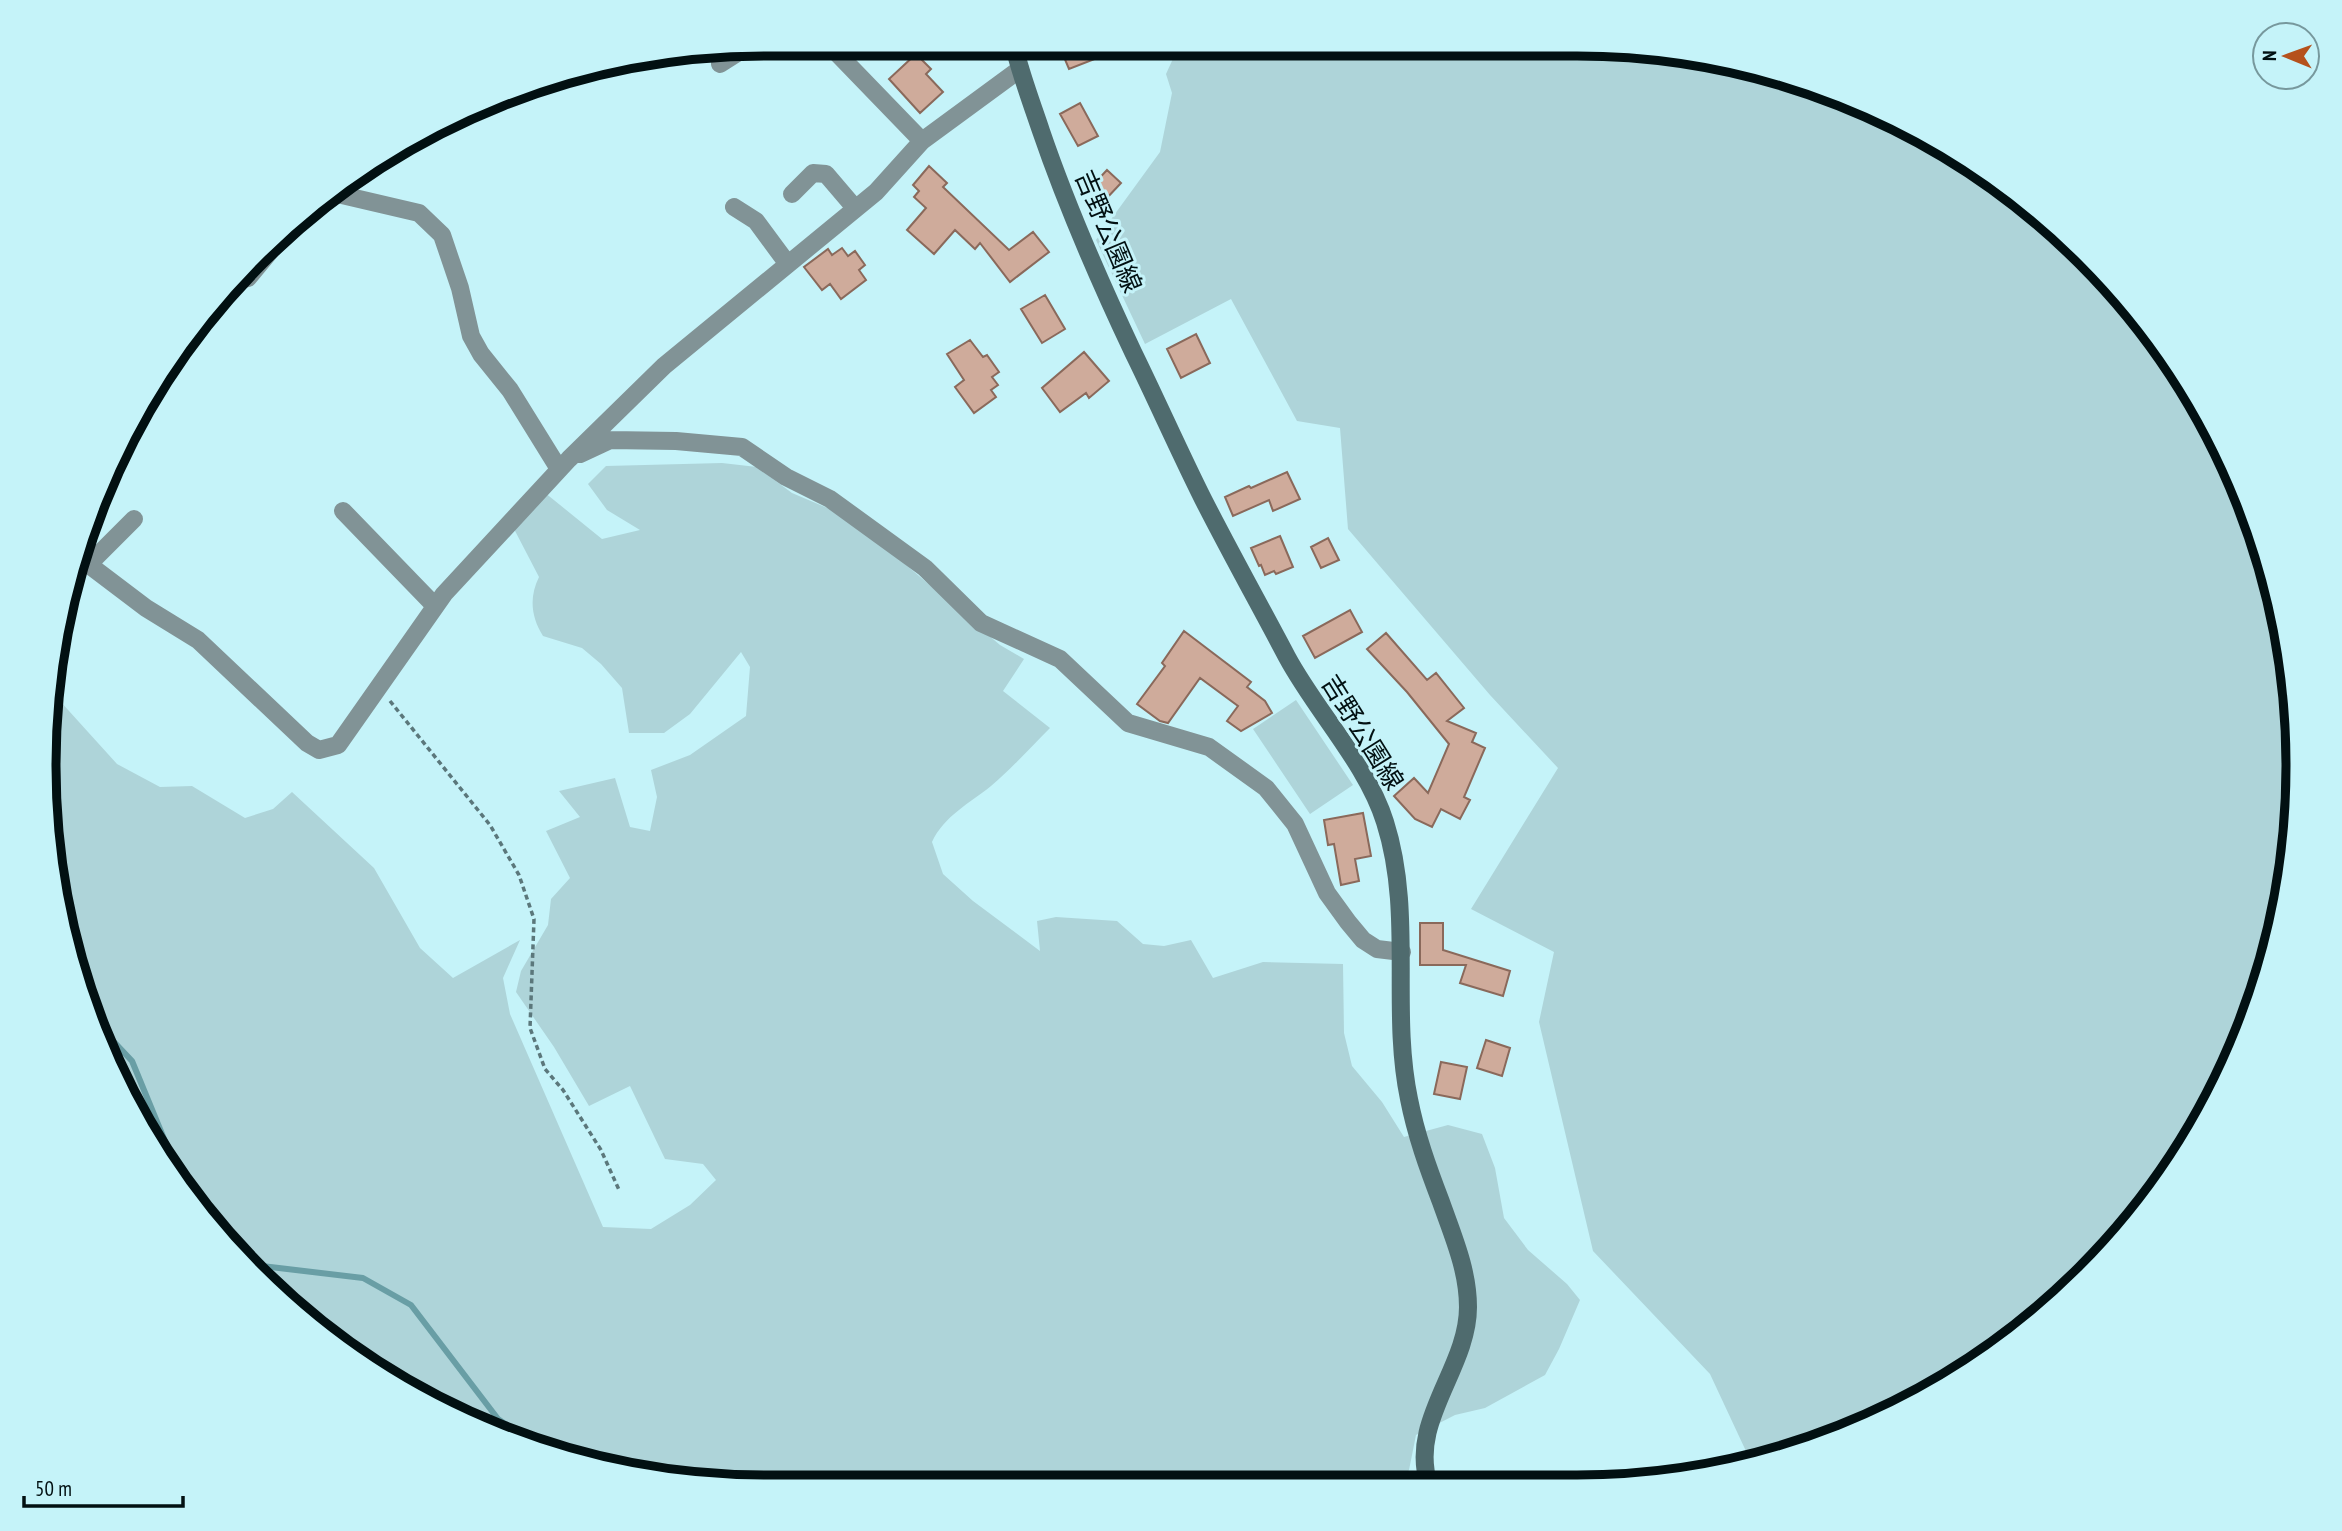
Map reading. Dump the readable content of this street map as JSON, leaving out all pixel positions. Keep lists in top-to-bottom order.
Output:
{
  "streets": {
    "main road": ["吉野公園線"]
  },
  "scale_bar": "50 m",
  "north": "left"
}
